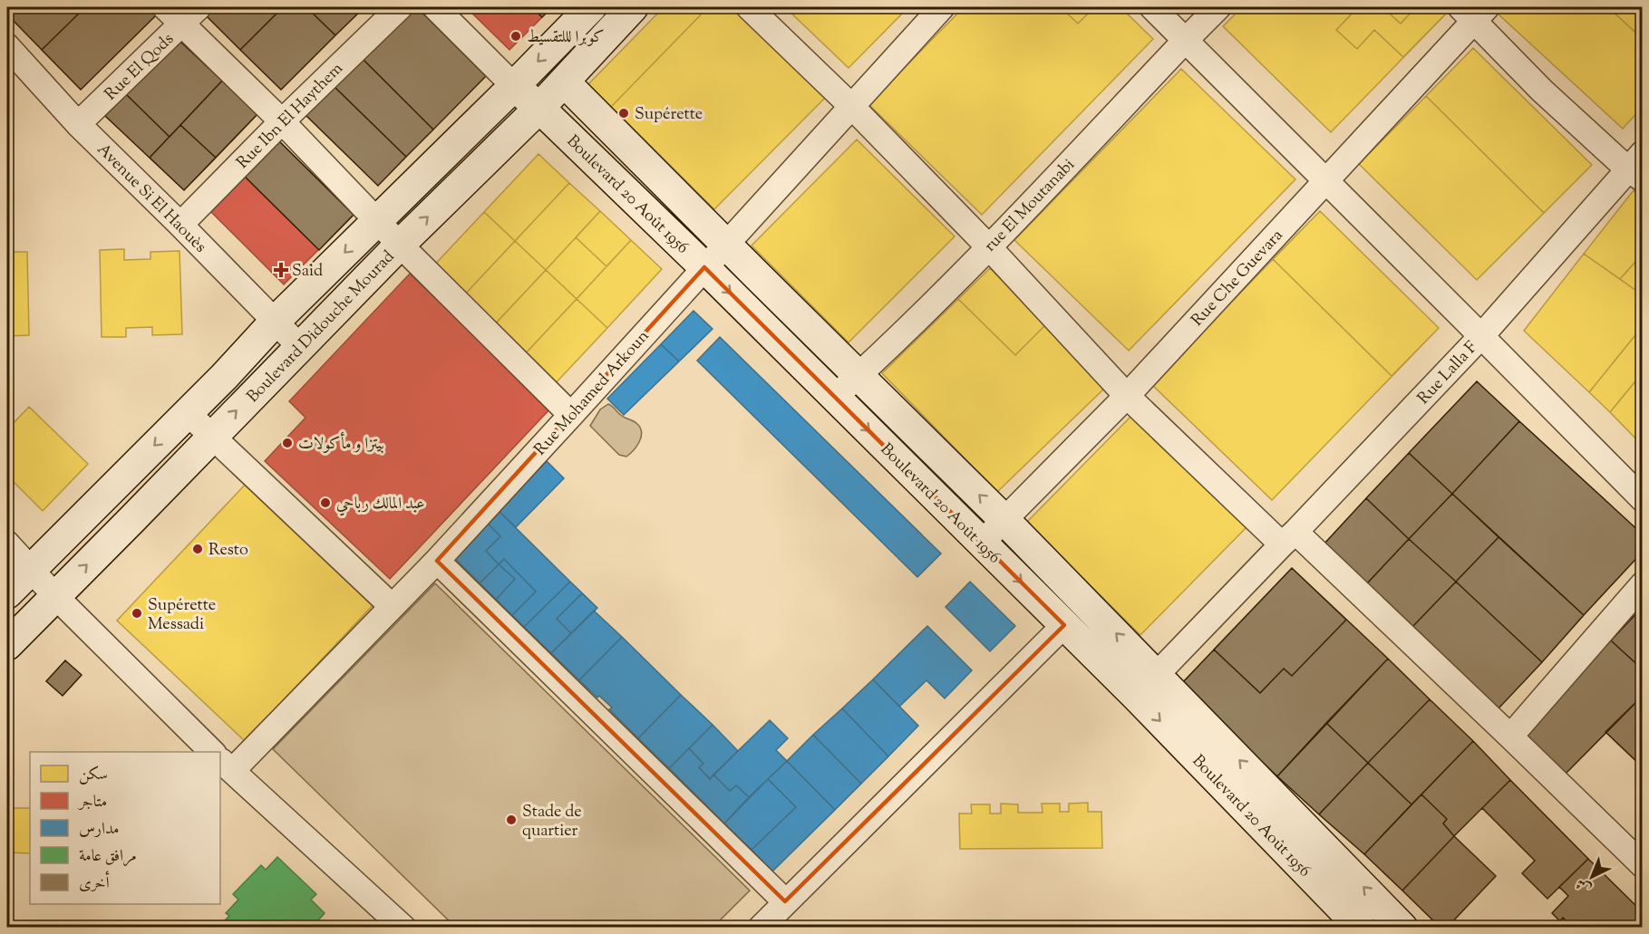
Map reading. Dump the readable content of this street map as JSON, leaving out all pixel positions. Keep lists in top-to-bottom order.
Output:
{
  "streets": {
    "street": [
      "Rue El Qods",
      "Rue Ibn El Haythem",
      "Boulevard 20 Août 1956",
      "Avenue Si El Haouès",
      "rue El Moutanabi",
      "Rue Che Guevara",
      "Boulevard Didouche Mourad",
      "Rue Lalla F",
      "Rue Mohamed Arkoun"
    ]
  },
  "crossings": [
    ["Rue El Qods", "Avenue Si El Haouès"],
    ["Rue Ibn El Haythem", "Avenue Si El Haouès"],
    ["Boulevard 20 Août 1956", "rue El Moutanabi"],
    ["Boulevard 20 Août 1956", "Rue Che Guevara"],
    ["Boulevard 20 Août 1956", "Boulevard Didouche Mourad"],
    ["Boulevard 20 Août 1956", "Rue Lalla F"],
    ["Boulevard 20 Août 1956", "Rue Mohamed Arkoun"],
    ["Avenue Si El Haouès", "Boulevard Didouche Mourad"],
    ["rue El Moutanabi", "Rue Lalla F"],
    ["Rue Che Guevara", "Rue Lalla F"]
  ],
  "places": {
    "other": [
      "كوبرا لللتقسيط",
      "Supérette",
      "بيتزا و مأكولات",
      "عبد المالك رباحي",
      "Resto",
      "Supérette Messadi",
      "Stade de quartier"
    ],
    "health": ["Said"]
  },
  "legend": [
    "سكن",
    "متاجر",
    "مدارس",
    "مرافق عامة",
    "أخرى"
  ],
  "north": "bottom left"
}
